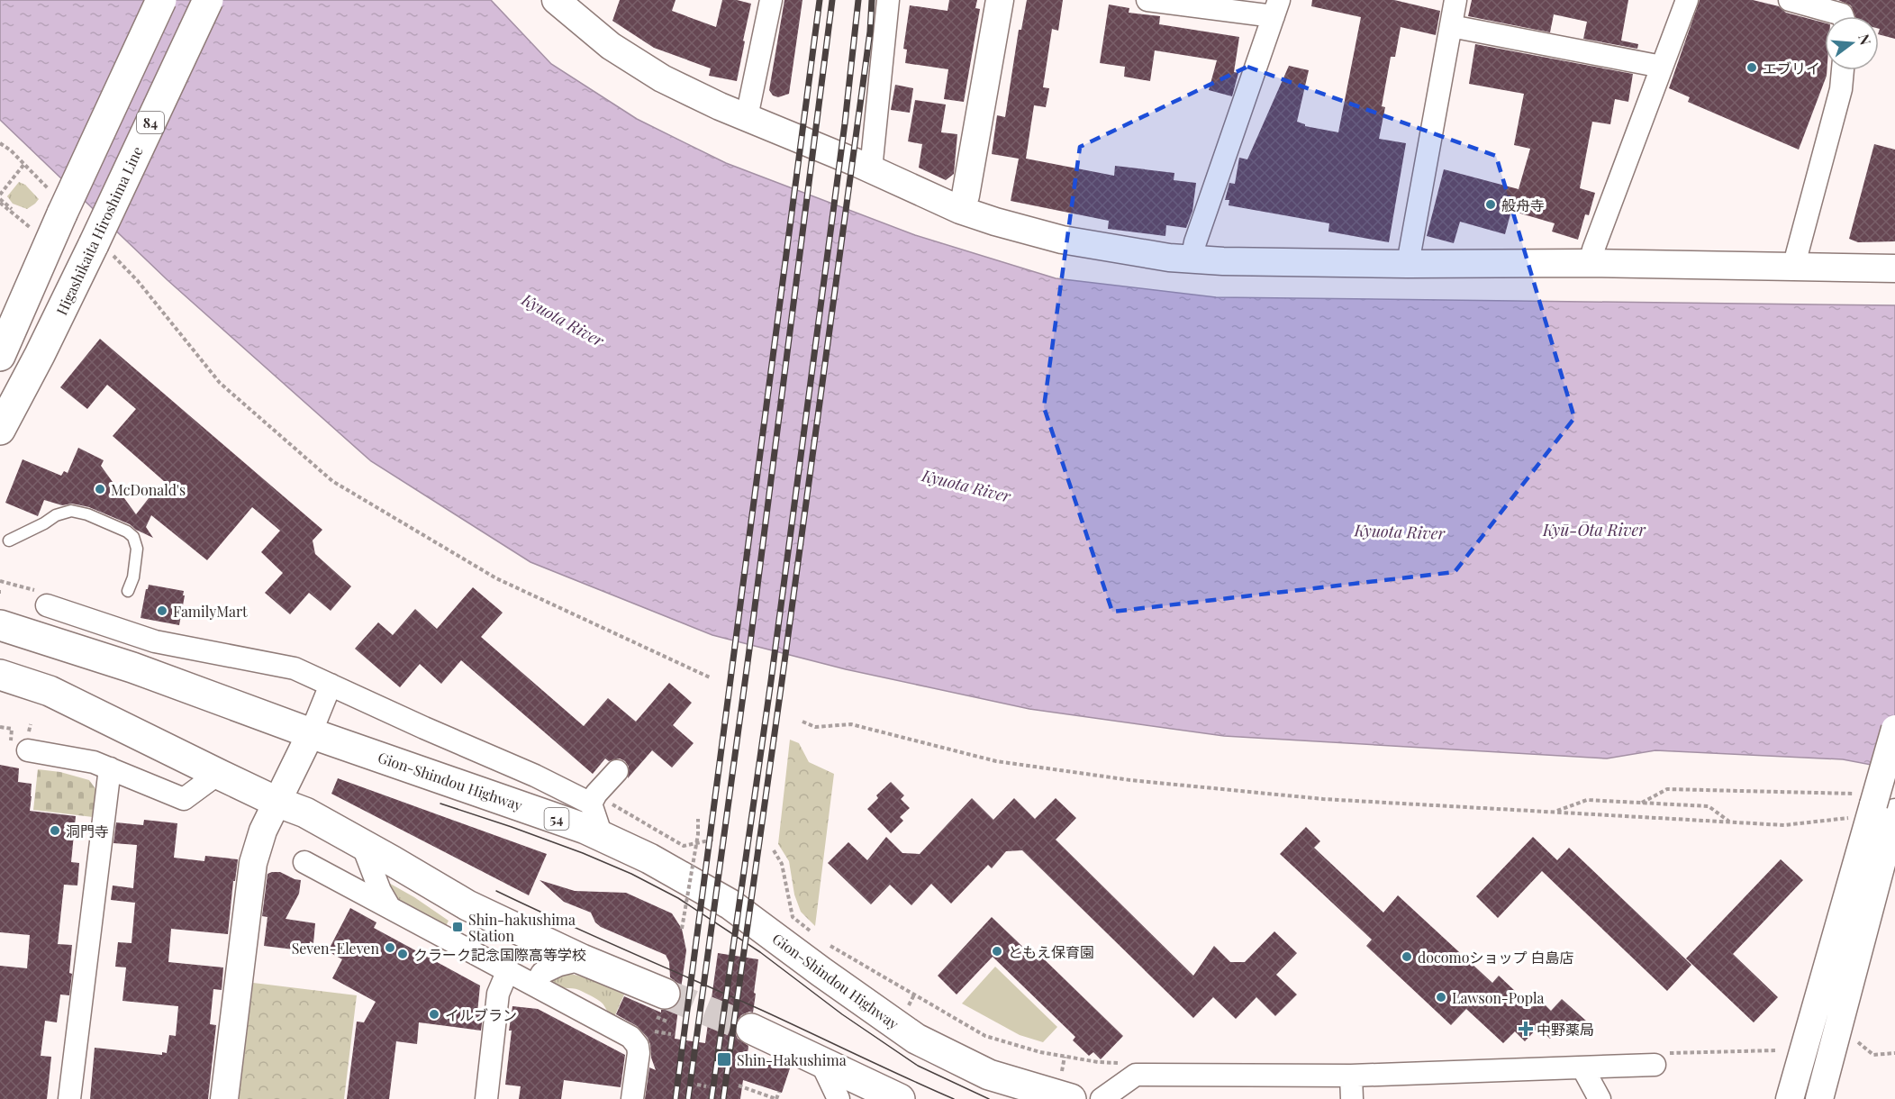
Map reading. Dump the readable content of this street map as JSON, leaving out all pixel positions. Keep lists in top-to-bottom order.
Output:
{
  "streets": {
    "main road": [
      "84",
      "Higashikaita Hiroshima Line",
      "Gion-Shindou Highway",
      "54"
    ]
  },
  "water": ["Kyuota River", "Kyū-Ōta River"],
  "places": {
    "other": [
      "エブリイ",
      "般舟寺",
      "McDonald's",
      "FamilyMart",
      "洞門寺",
      "Seven-Eleven",
      "ともえ保育園",
      "クラーク記念国際高等学校",
      "docomoショップ 白島店",
      "Lawson-Popla",
      "イルブラン"
    ],
    "transit": ["Shin-hakushima Station", "Shin-Hakushima"],
    "health": ["中野薬局"]
  },
  "north": "right"
}
